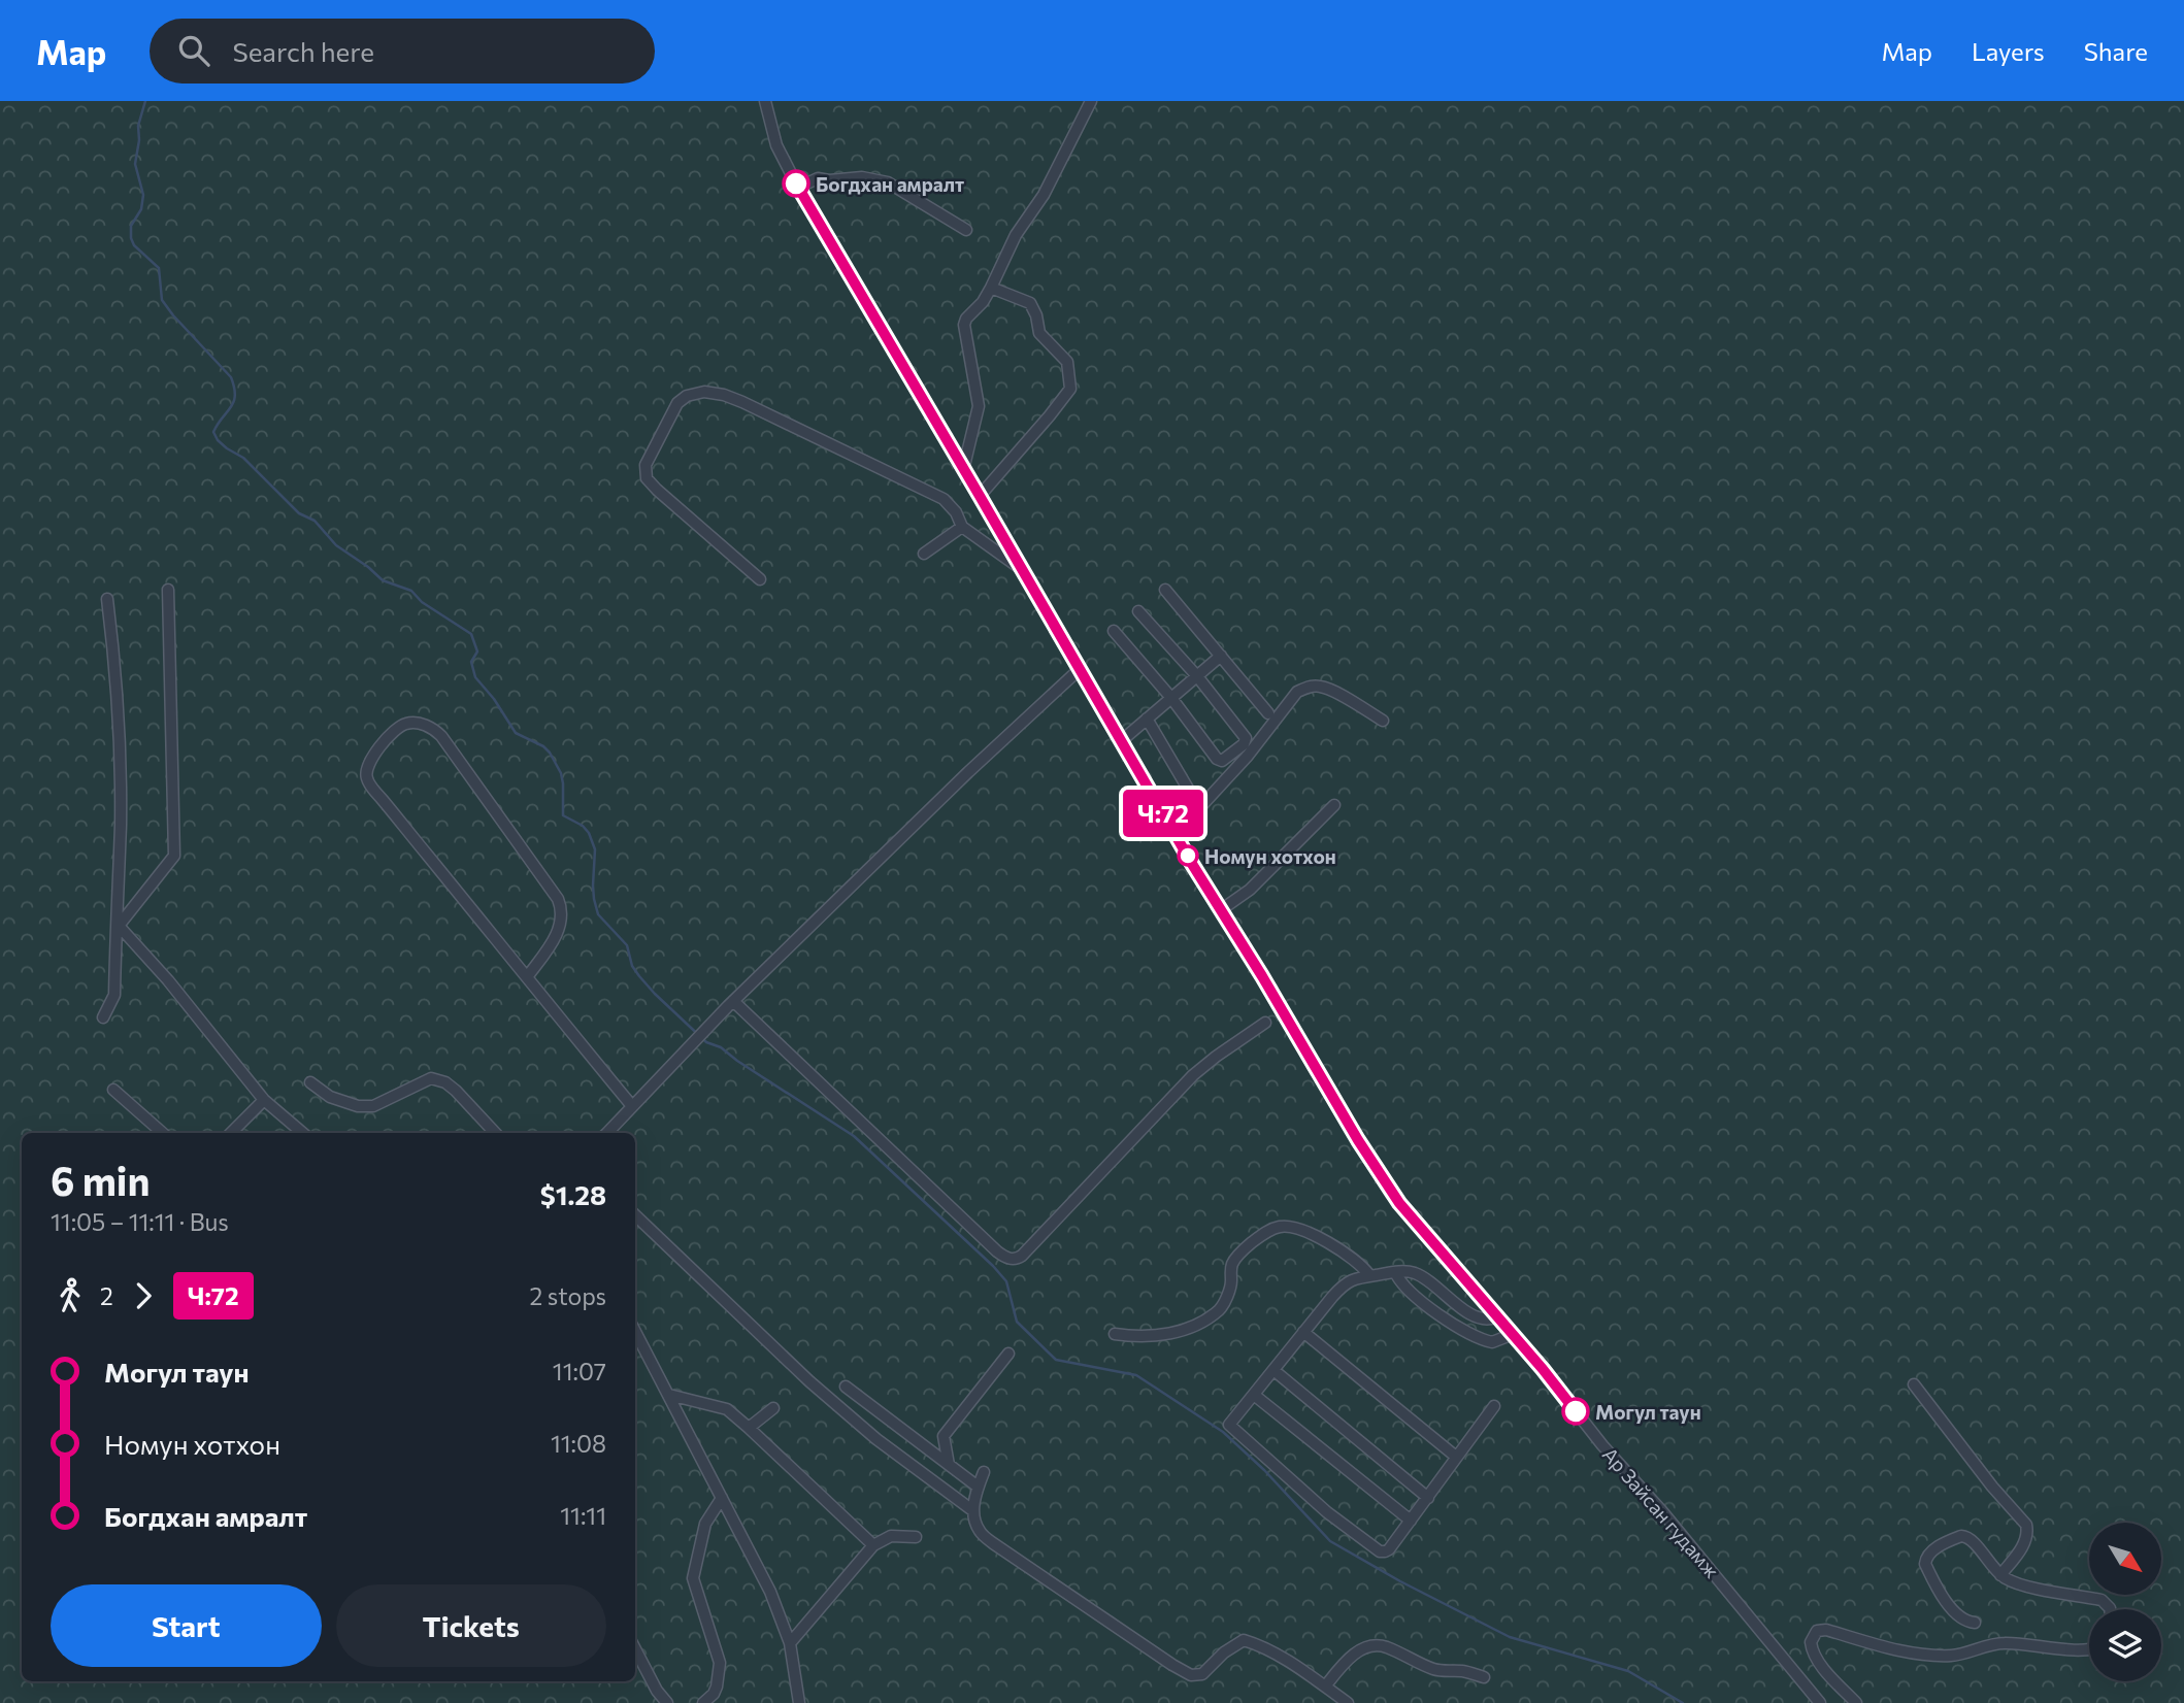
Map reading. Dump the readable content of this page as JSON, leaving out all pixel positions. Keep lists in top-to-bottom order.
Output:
{
  "streets": {
    "street": ["Ар Зайсан гудамж"]
  },
  "places": ["Богдхан амралт", "Номун хотхон", "Могул таун"],
  "lines": ["bus line Ч:72"],
  "north": "bottom right",
  "page": {
    "header": "Map",
    "search": "Search here",
    "nav": ["Map", "Layers", "Share"],
    "on_map": "Ч:72",
    "heading": ["6 min", "11:05 – 11:11 · Bus", "$1.28"],
    "legs": ["2", "Ч:72", "2 stops"],
    "list": [
      {
        "name": "Могул таун",
        "value": "11:07"
      },
      {
        "name": "Номун хотхон",
        "value": "11:08"
      },
      {
        "name": "Богдхан амралт",
        "value": "11:11"
      }
    ],
    "buttons": ["Start", "Tickets"]
  }
}
